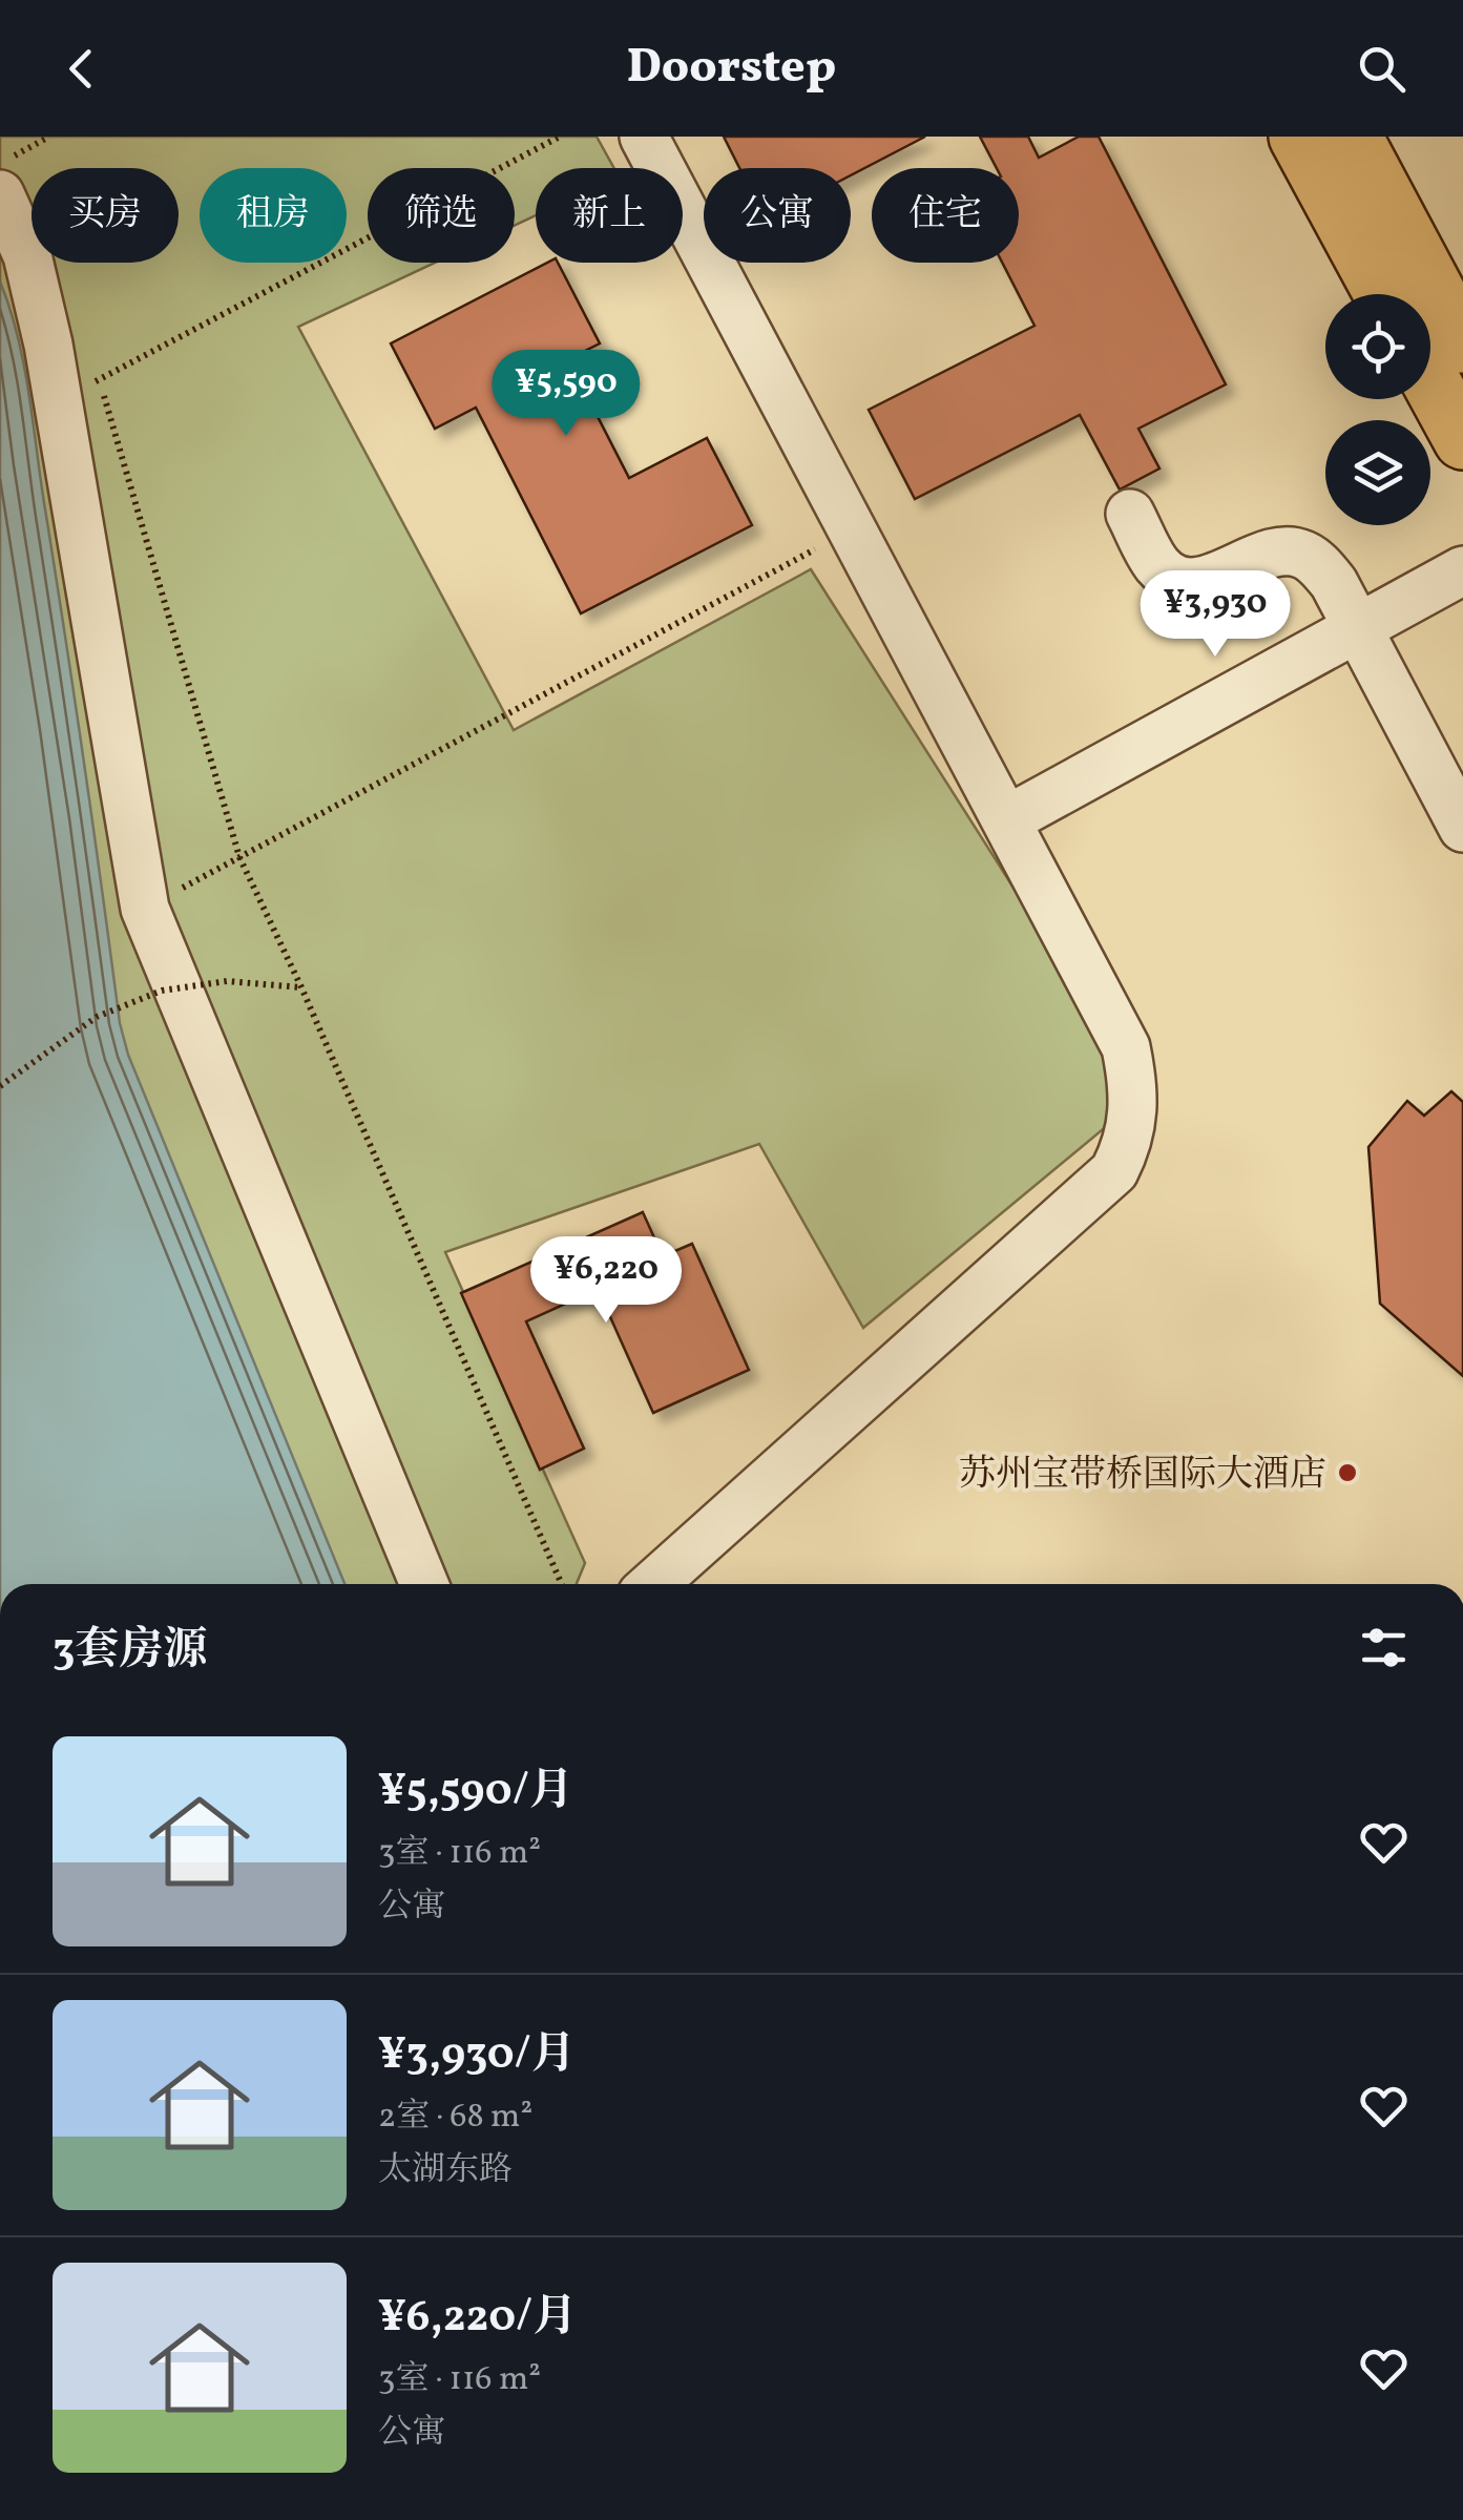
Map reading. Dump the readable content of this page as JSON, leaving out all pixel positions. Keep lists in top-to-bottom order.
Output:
{
  "places": ["苏州宝带桥国际大酒店"],
  "page": {
    "header": "Doorstep",
    "chip": [
      "买房",
      "租房",
      "筛选",
      "新上",
      "公寓",
      "住宅"
    ],
    "price": ["¥5,590", "¥3,930", "¥6,220"],
    "heading": "3套房源",
    "list": [
      {
        "name": "¥5,590/月",
        "note": "3室 · 116 m² · 公寓"
      },
      {
        "name": "¥3,930/月",
        "note": "2室 · 68 m² · 太湖东路"
      },
      {
        "name": "¥6,220/月",
        "note": "3室 · 116 m² · 公寓"
      }
    ]
  }
}
